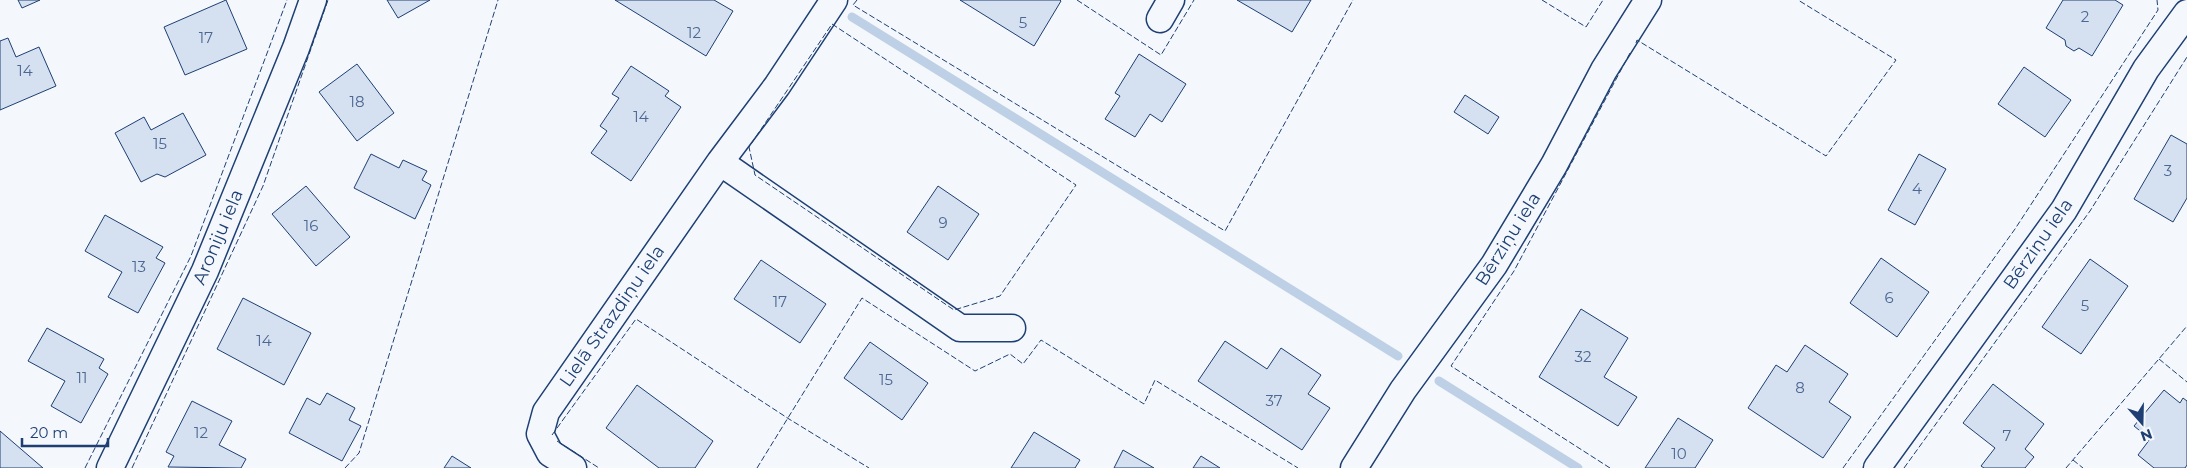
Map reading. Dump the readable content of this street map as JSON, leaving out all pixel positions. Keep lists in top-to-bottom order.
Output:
{
  "streets": {
    "street": ["Aroniju iela", "Bērziņu iela", "Lielā Strazdiņu iela"]
  },
  "house_numbers": [
    "2",
    "5",
    "12",
    "17",
    "14",
    "18",
    "14",
    "15",
    "3",
    "4",
    "9",
    "16",
    "13",
    "6",
    "17",
    "5",
    "14",
    "32",
    "11",
    "15",
    "8",
    "37",
    "12",
    "7",
    "10"
  ],
  "scale_bar": "20 m",
  "north": "bottom"
}
